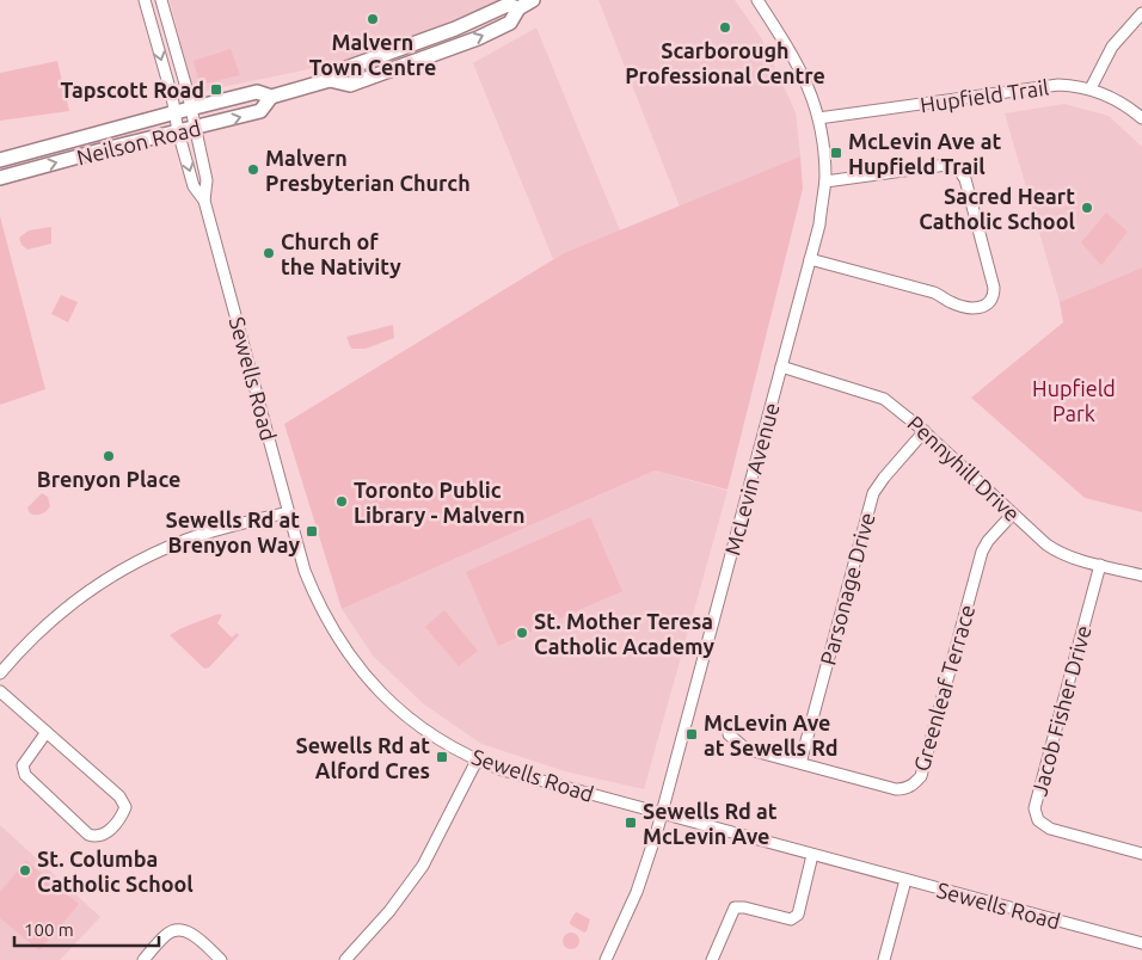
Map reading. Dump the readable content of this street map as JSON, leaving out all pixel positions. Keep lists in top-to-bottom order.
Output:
{
  "streets": {
    "main road": ["Neilson Road"],
    "street": [
      "Hupfield Trail",
      "Sewells Road",
      "Pennyhill Drive",
      "McLevin Avenue",
      "Parsonage Drive",
      "Greenleaf Terrace",
      "Jacob Fisher Drive"
    ]
  },
  "crossings": [
    ["Hupfield Trail", "McLevin Avenue"],
    ["Neilson Road", "Sewells Road"],
    ["Sewells Road", "McLevin Avenue"],
    ["Pennyhill Drive", "McLevin Avenue"],
    ["Pennyhill Drive", "Parsonage Drive"],
    ["Pennyhill Drive", "Greenleaf Terrace"],
    ["Pennyhill Drive", "Jacob Fisher Drive"],
    ["Parsonage Drive", "Greenleaf Terrace"]
  ],
  "parks": ["Hupfield Park"],
  "places": {
    "other": [
      "Malvern Town Centre",
      "Scarborough Professional Centre",
      "Malvern Presbyterian Church",
      "Sacred Heart Catholic School",
      "Church of the Nativity",
      "Brenyon Place",
      "Toronto Public Library - Malvern",
      "St. Mother Teresa Catholic Academy",
      "St. Columba Catholic School"
    ],
    "transit": [
      "Tapscott Road",
      "McLevin Ave at Hupfield Trail",
      "Sewells Rd at Brenyon Way",
      "McLevin Ave at Sewells Rd",
      "Sewells Rd at Alford Cres",
      "Sewells Rd at McLevin Ave"
    ]
  },
  "scale_bar": "100 m"
}
